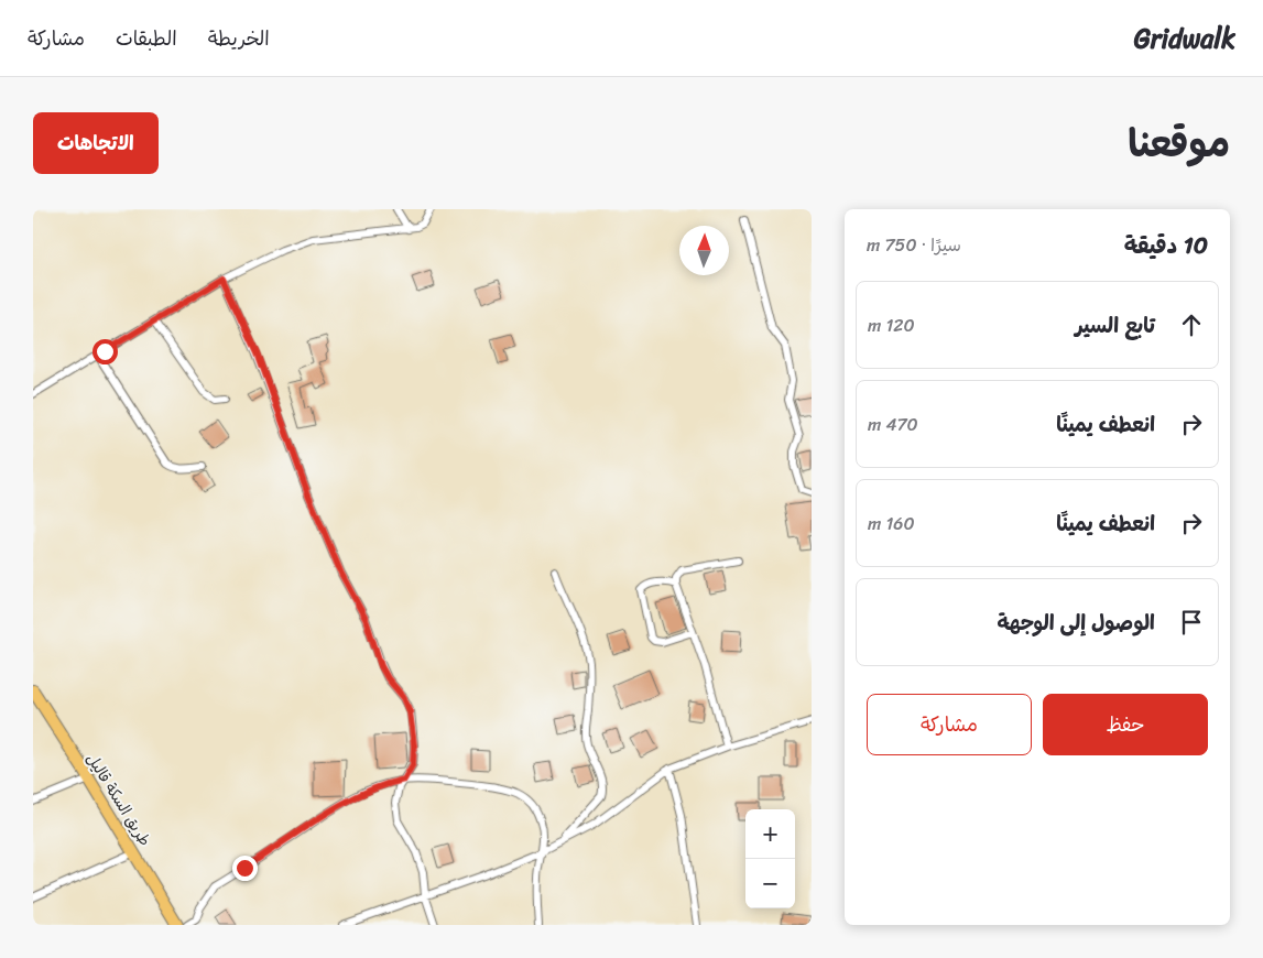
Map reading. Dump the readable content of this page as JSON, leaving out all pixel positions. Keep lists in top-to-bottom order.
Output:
{
  "streets": {
    "main road": ["طريق السكة قاليل"]
  },
  "north": "top",
  "page": {
    "header": "Gridwalk",
    "nav": ["الخريطة", "الطبقات", "مشاركة"],
    "title": "موقعنا",
    "buttons": [
      "الاتجاهات",
      ["حفظ", "مشاركة"]
    ],
    "heading": ["10 دقيقة", "سيرًا · 750 m"],
    "list": [
      ["تابع السير", "120 m"],
      ["انعطف يمينًا", "470 m"],
      ["انعطف يمينًا", "160 m"],
      "الوصول إلى الوجهة"
    ],
    "map_buttons": ["+", "−"]
  }
}
